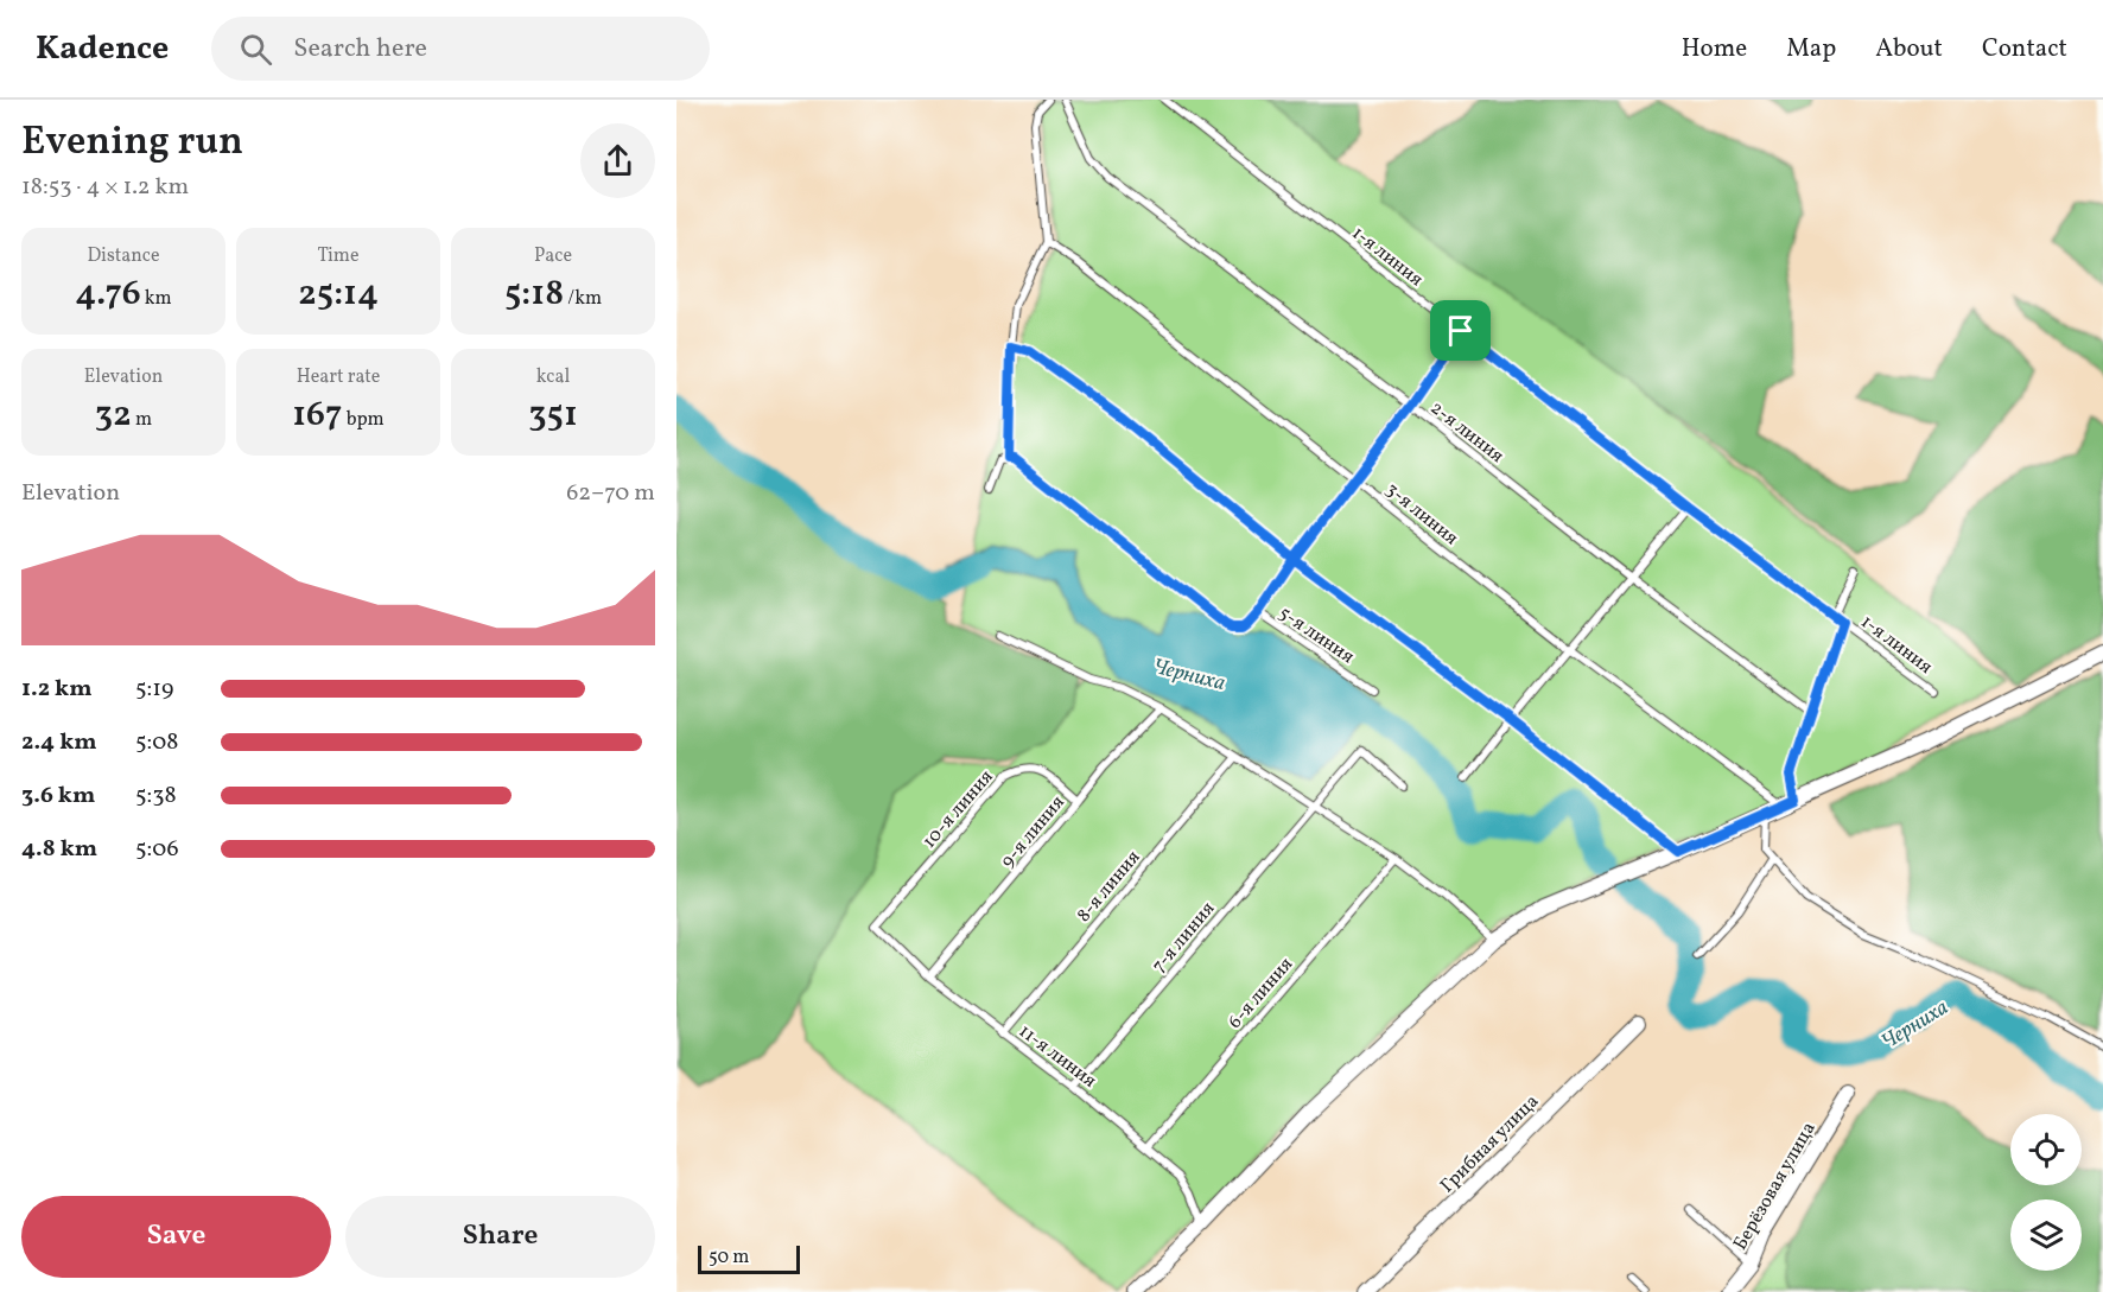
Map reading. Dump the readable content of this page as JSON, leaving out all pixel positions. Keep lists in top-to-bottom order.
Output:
{
  "streets": {
    "street": ["Грибная улица", "Берёзовая улица"],
    "lane": [
      "1-я линия",
      "2-я линия",
      "3-я линия",
      "5-я линия",
      "10-я линия",
      "9-я линия",
      "8-я линия",
      "7-я линия",
      "6-я линия",
      "11-я линия"
    ]
  },
  "crossings": [
    ["10-я линия", "9-я линия"],
    ["10-я линия", "11-я линия"],
    ["9-я линия", "11-я линия"],
    ["8-я линия", "11-я линия"],
    ["7-я линия", "11-я линия"],
    ["6-я линия", "11-я линия"]
  ],
  "water": ["Черниха"],
  "scale_bar": "50 m",
  "page": {
    "header": "Kadence",
    "search": "Search here",
    "nav": [
      "Home",
      "Map",
      "About",
      "Contact"
    ],
    "heading": ["Evening run", "18:53 · 4 × 1.2 km"],
    "stats": [
      ["Distance", "4.76 km"],
      ["Time", "25:14"],
      ["Pace", "5:18 /km"],
      ["Elevation", "32 m"],
      ["Heart rate", "167 bpm"],
      ["kcal", "351"]
    ],
    "chart": ["Elevation", "62–70 m"],
    "list": [
      {
        "name": "1.2 km",
        "note": "5:19"
      },
      {
        "name": "2.4 km",
        "note": "5:08"
      },
      {
        "name": "3.6 km",
        "note": "5:38"
      },
      {
        "name": "4.8 km",
        "note": "5:06"
      }
    ],
    "buttons": ["Save", "Share"],
    "scale": "50 m"
  }
}
